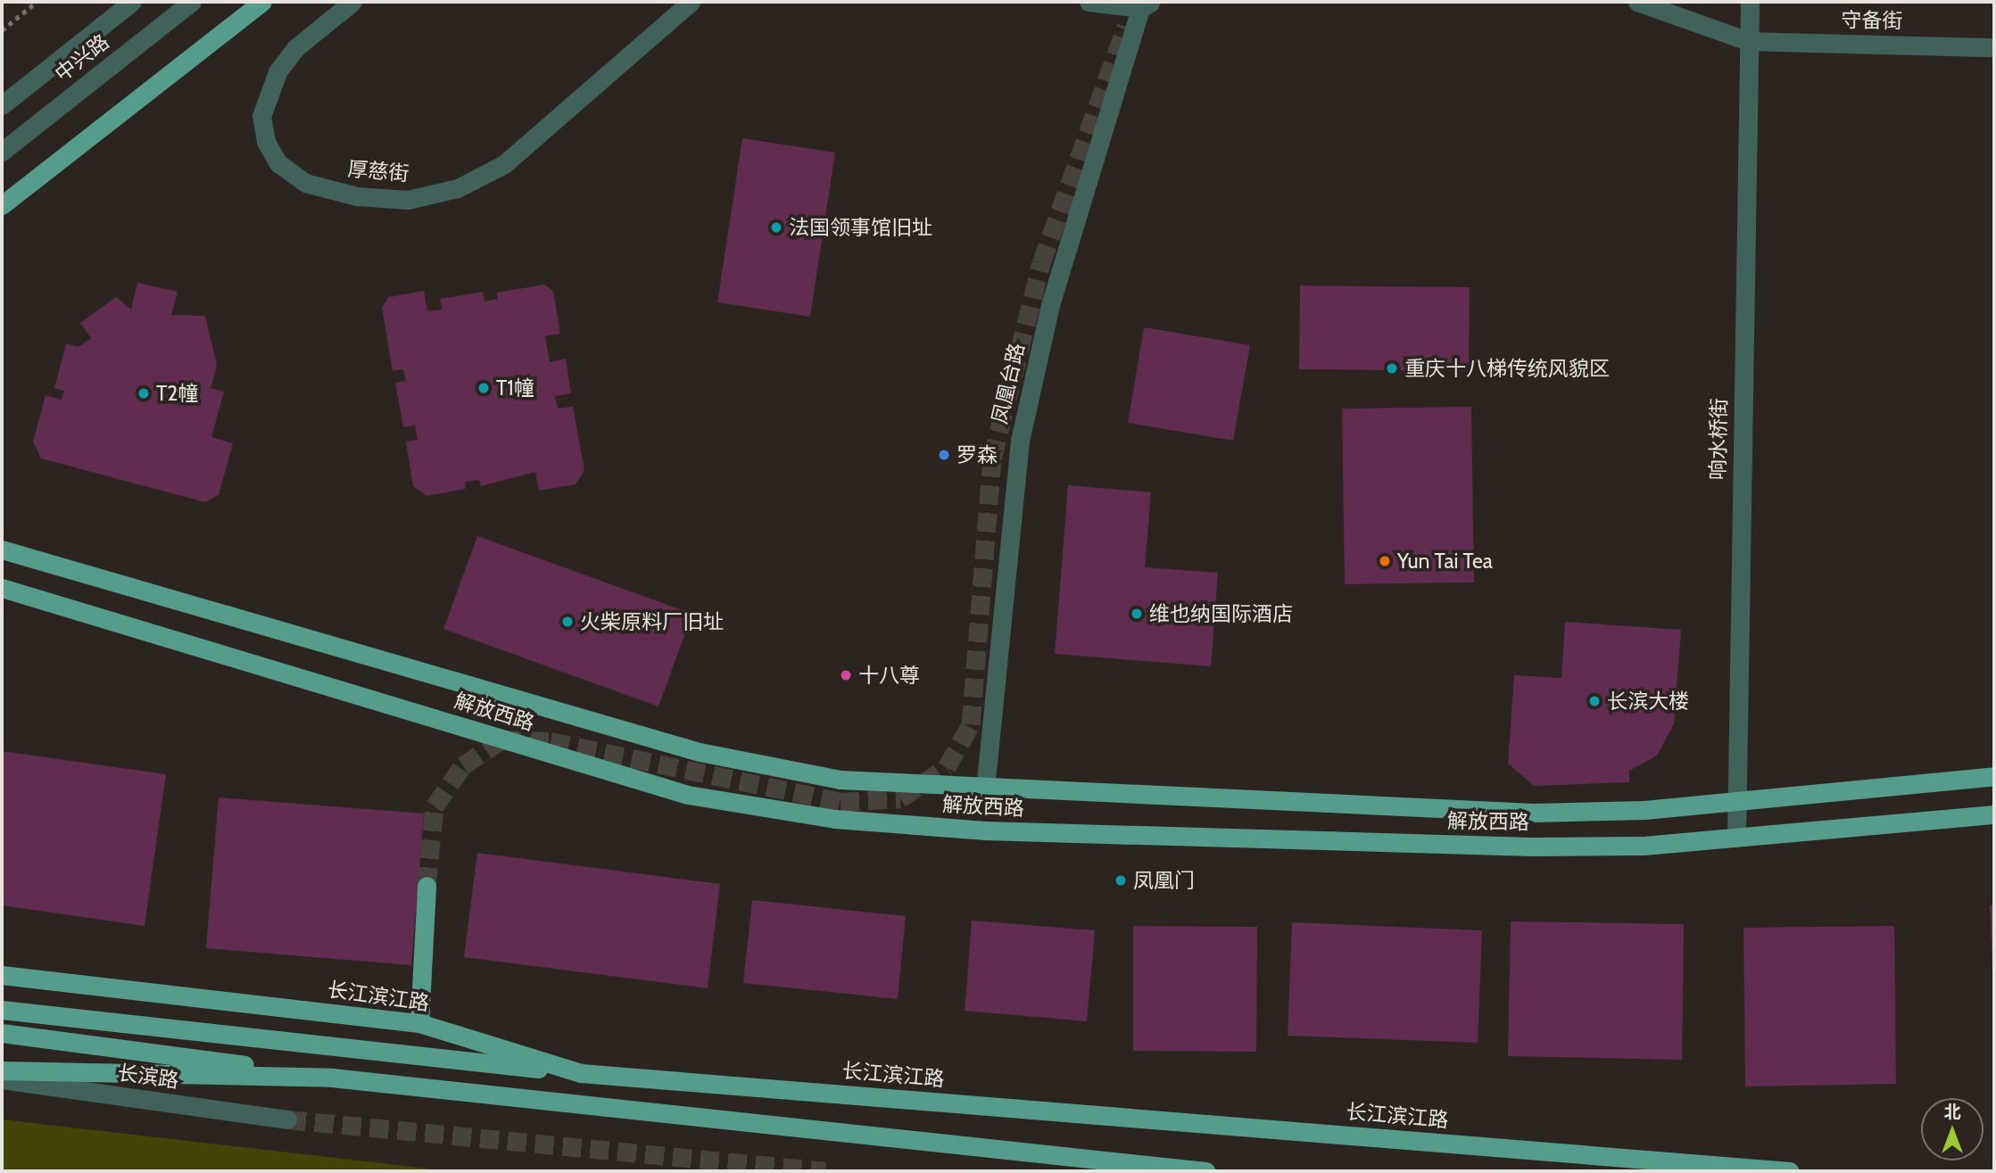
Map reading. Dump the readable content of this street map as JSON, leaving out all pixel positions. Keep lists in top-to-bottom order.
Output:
{
  "streets": {
    "main road": ["解放西路", "长江滨江路"],
    "street": [
      "守备街",
      "中兴路",
      "厚慈街",
      "凤凰台路",
      "响水桥街",
      "长滨路"
    ]
  },
  "crossings": [
    ["守备街", "响水桥街"],
    ["凤凰台路", "解放西路"],
    ["响水桥街", "解放西路"]
  ],
  "places": [
    "法国领事馆旧址",
    "重庆十八梯传统风貌区",
    "T1幢",
    "T2幢",
    "罗森",
    "Yun Tai Tea",
    "维也纳国际酒店",
    "火柴原料厂旧址",
    "十八尊",
    "长滨大楼",
    "凤凰门"
  ],
  "north": "top"
}
